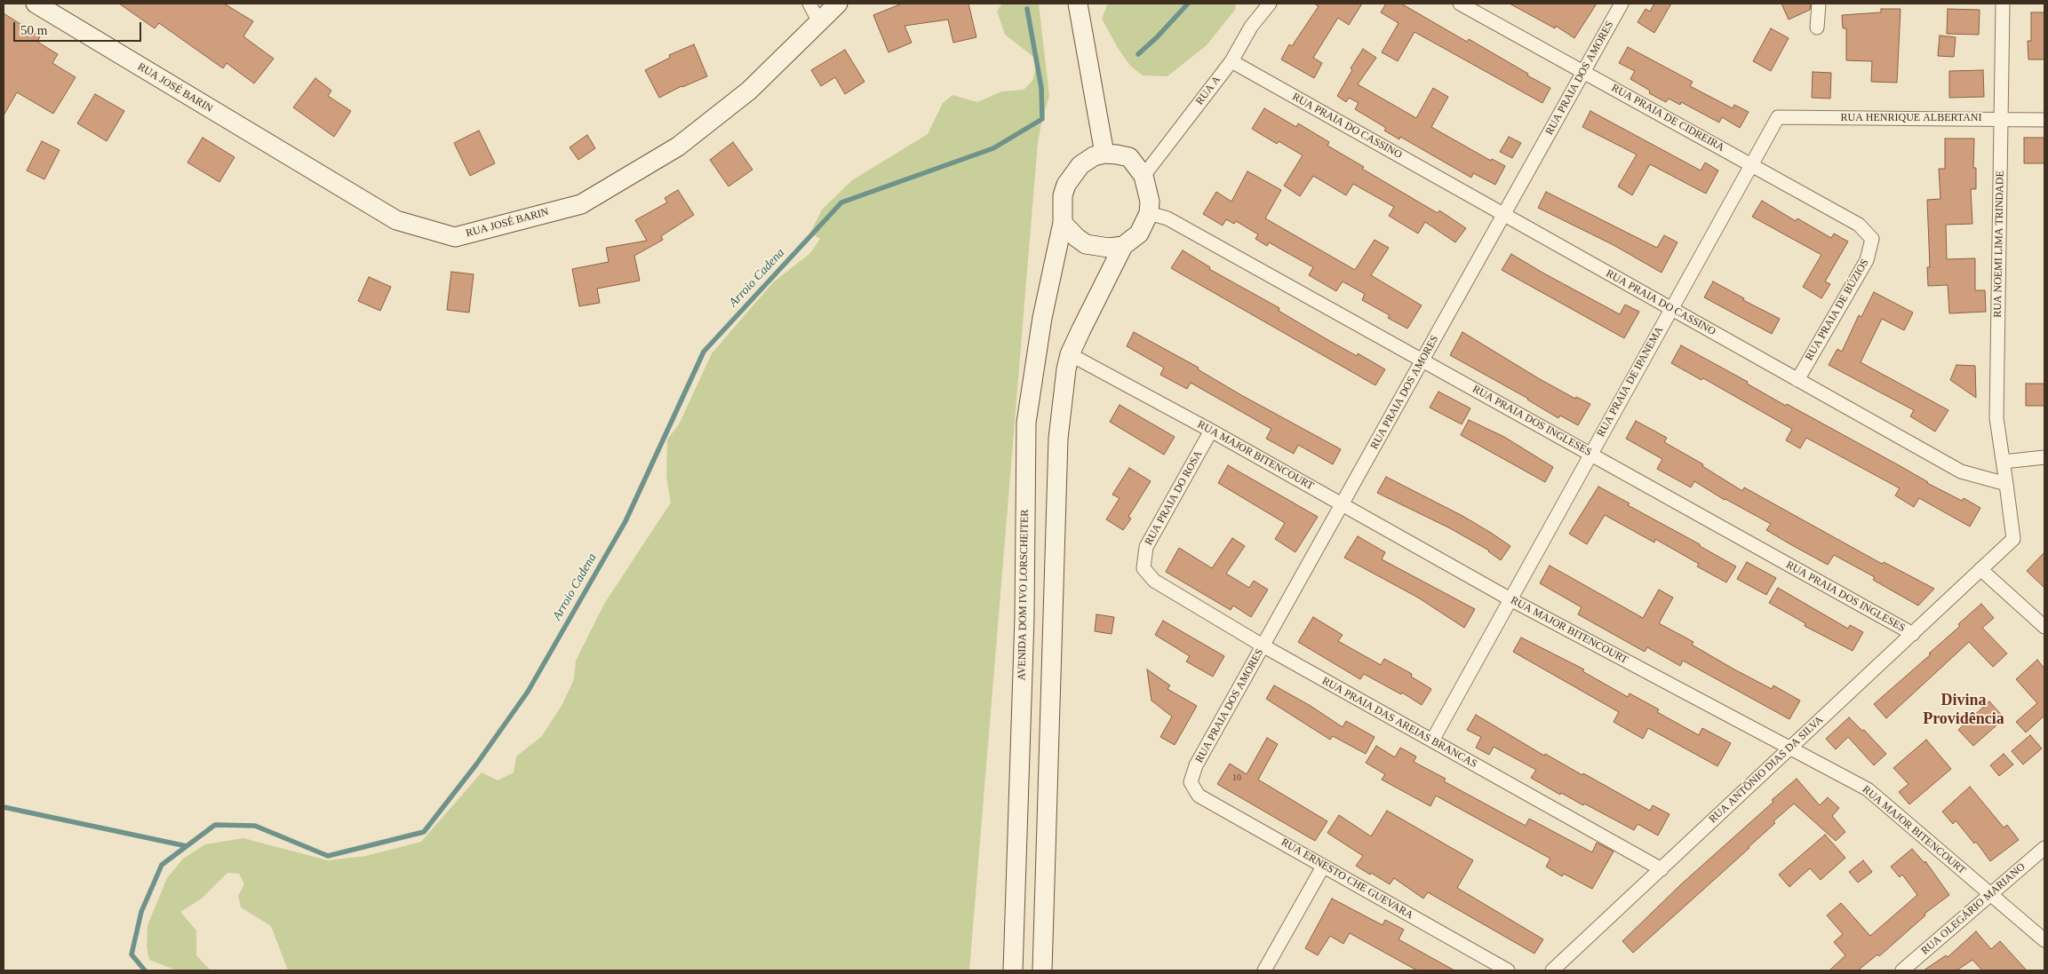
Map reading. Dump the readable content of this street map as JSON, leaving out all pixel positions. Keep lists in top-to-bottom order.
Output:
{
  "streets": {
    "main road": ["RUA JOSÉ BARIN", "AVENIDA DOM IVO LORSCHEITER"],
    "street": [
      "RUA PRAIA DOS AMORES",
      "RUA A",
      "RUA PRAIA DE CIDREIRA",
      "RUA HENRIQUE ALBERTANI",
      "RUA PRAIA DO CASSINO",
      "RUA NOEMI LIMA TRINDADE",
      "RUA PRAIA DE BÚZIOS",
      "RUA PRAIA DE IPANEMA",
      "RUA PRAIA DOS INGLESES",
      "RUA MAJOR BITENCOURT",
      "RUA PRAIA DO ROSA",
      "RUA PRAIA DAS AREIAS BRANCAS",
      "RUA ANTÔNIO DIAS DA SILVA",
      "RUA ERNESTO CHE GUEVARA",
      "RUA OLEGÁRIO MARIANO"
    ]
  },
  "crossings": [
    ["RUA PRAIA DOS AMORES", "RUA PRAIA DE CIDREIRA"],
    ["RUA PRAIA DOS AMORES", "RUA PRAIA DO CASSINO"],
    ["RUA PRAIA DOS AMORES", "RUA PRAIA DOS INGLESES"],
    ["RUA PRAIA DOS AMORES", "RUA MAJOR BITENCOURT"],
    ["RUA PRAIA DOS AMORES", "RUA PRAIA DAS AREIAS BRANCAS"],
    ["RUA PRAIA DOS AMORES", "RUA ERNESTO CHE GUEVARA"],
    ["RUA A", "RUA PRAIA DO CASSINO"],
    ["RUA A", "RUA PRAIA DOS INGLESES"],
    ["RUA A", "AVENIDA DOM IVO LORSCHEITER"],
    ["RUA PRAIA DE CIDREIRA", "RUA PRAIA DE BÚZIOS"],
    ["RUA PRAIA DE CIDREIRA", "RUA PRAIA DE IPANEMA"],
    ["RUA HENRIQUE ALBERTANI", "RUA NOEMI LIMA TRINDADE"],
    ["RUA HENRIQUE ALBERTANI", "RUA PRAIA DE IPANEMA"],
    ["RUA PRAIA DO CASSINO", "RUA NOEMI LIMA TRINDADE"],
    ["RUA PRAIA DO CASSINO", "RUA PRAIA DE BÚZIOS"],
    ["RUA PRAIA DO CASSINO", "RUA PRAIA DE IPANEMA"],
    ["RUA PRAIA DE IPANEMA", "RUA PRAIA DOS INGLESES"],
    ["RUA PRAIA DE IPANEMA", "RUA MAJOR BITENCOURT"],
    ["RUA PRAIA DE IPANEMA", "RUA PRAIA DAS AREIAS BRANCAS"],
    ["RUA PRAIA DOS INGLESES", "AVENIDA DOM IVO LORSCHEITER"],
    ["RUA PRAIA DOS INGLESES", "RUA ANTÔNIO DIAS DA SILVA"],
    ["RUA MAJOR BITENCOURT", "RUA PRAIA DO ROSA"],
    ["RUA MAJOR BITENCOURT", "RUA ANTÔNIO DIAS DA SILVA"],
    ["RUA MAJOR BITENCOURT", "RUA OLEGÁRIO MARIANO"],
    ["RUA PRAIA DO ROSA", "RUA PRAIA DAS AREIAS BRANCAS"],
    ["RUA PRAIA DAS AREIAS BRANCAS", "RUA ANTÔNIO DIAS DA SILVA"]
  ],
  "districts": ["Divina Providência"],
  "water": ["Arroio Cadena"],
  "house_numbers": ["10"],
  "scale_bar": "50 m"
}
